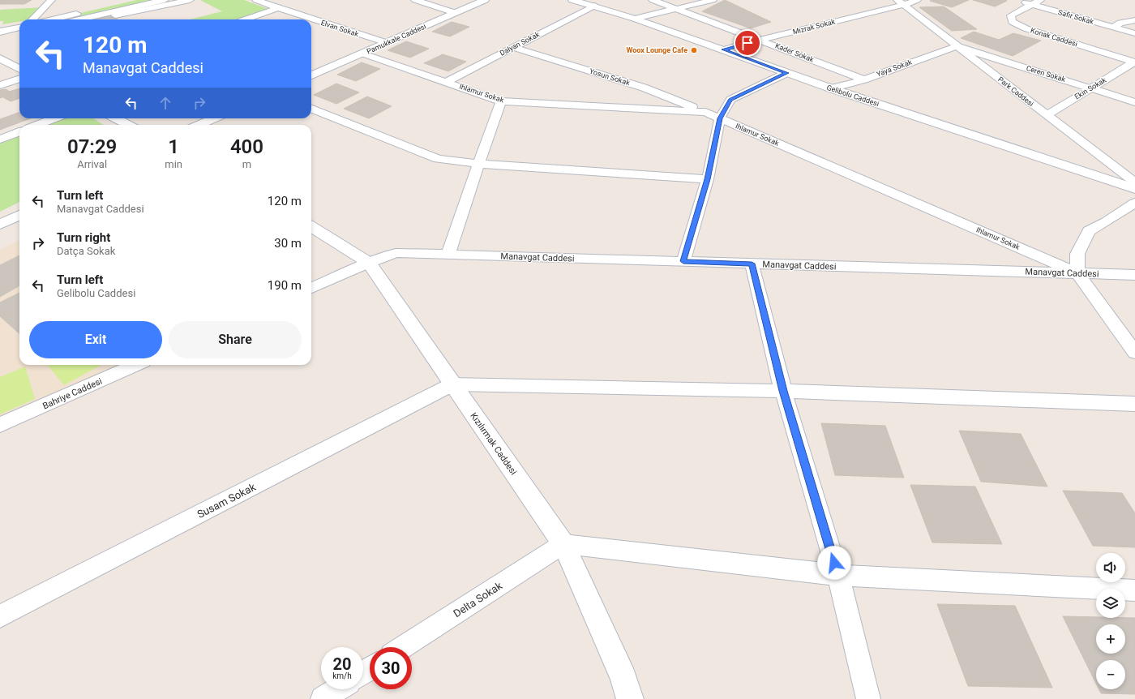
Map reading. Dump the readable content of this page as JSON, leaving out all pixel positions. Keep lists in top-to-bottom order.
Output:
{
  "streets": {
    "street": [
      "Safir Sokak",
      "Mızrak Sokak",
      "Elvan Sokak",
      "Konak Caddesi",
      "Pamukkale Caddesi",
      "Dalyan Sokak",
      "Kader Sokak",
      "Yaya Sokak",
      "Ceren Sokak",
      "Yosun Sokak",
      "Ekin Sokak",
      "Park Caddesi",
      "Ihlamur Sokak",
      "Gelibolu Caddesi",
      "Manavgat Caddesi",
      "Bahriye Caddesi",
      "Kızılırmak Caddesi",
      "Susam Sokak",
      "Delta Sokak"
    ]
  },
  "crossings": [
    ["Safir Sokak", "Konak Caddesi"],
    ["Mızrak Sokak", "Kader Sokak"],
    ["Mızrak Sokak", "Park Caddesi"],
    ["Mızrak Sokak", "Gelibolu Caddesi"],
    ["Elvan Sokak", "Pamukkale Caddesi"],
    ["Konak Caddesi", "Ekin Sokak"],
    ["Pamukkale Caddesi", "Ihlamur Sokak"],
    ["Dalyan Sokak", "Yosun Sokak"],
    ["Dalyan Sokak", "Ihlamur Sokak"],
    ["Dalyan Sokak", "Gelibolu Caddesi"],
    ["Kader Sokak", "Yaya Sokak"],
    ["Yaya Sokak", "Ceren Sokak"],
    ["Yaya Sokak", "Park Caddesi"],
    ["Yaya Sokak", "Gelibolu Caddesi"],
    ["Ceren Sokak", "Ekin Sokak"],
    ["Ceren Sokak", "Park Caddesi"],
    ["Yosun Sokak", "Ihlamur Sokak"],
    ["Ekin Sokak", "Park Caddesi"],
    ["Ihlamur Sokak", "Manavgat Caddesi"],
    ["Manavgat Caddesi", "Kızılırmak Caddesi"],
    ["Kızılırmak Caddesi", "Susam Sokak"],
    ["Kızılırmak Caddesi", "Delta Sokak"]
  ],
  "places": ["Woox Lounge Cafe"],
  "page": {
    "turn": ["120 m", "Manavgat Caddesi"],
    "eta": [
      "07:29",
      "Arrival",
      "1",
      "min",
      "400",
      "m"
    ],
    "list": [
      {
        "name": "Turn left",
        "note": "Manavgat Caddesi",
        "value": "120 m"
      },
      {
        "name": "Turn right",
        "note": "Datça Sokak",
        "value": "30 m"
      },
      {
        "name": "Turn left",
        "note": "Gelibolu Caddesi",
        "value": "190 m"
      }
    ],
    "buttons": ["Exit", "Share"],
    "map_buttons": ["+", "−"],
    "speed": "20 km/h",
    "limit": "30"
  }
}
